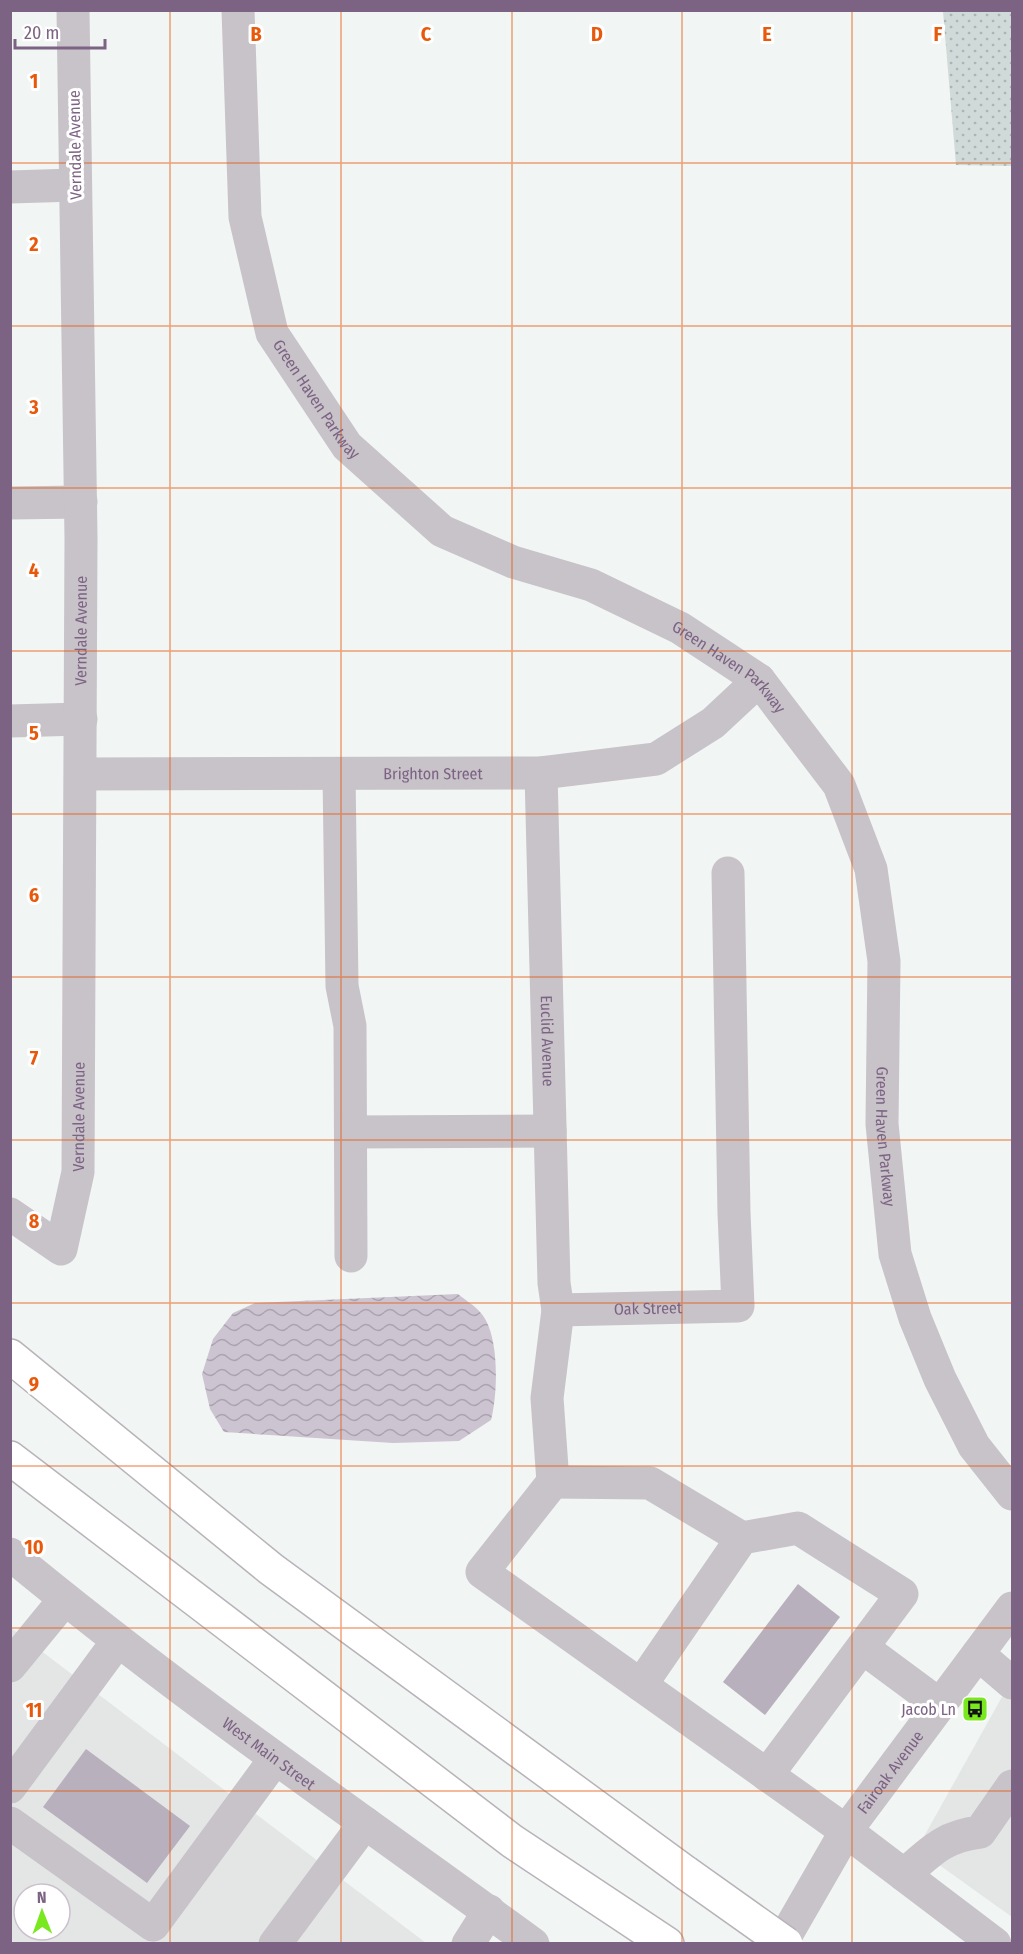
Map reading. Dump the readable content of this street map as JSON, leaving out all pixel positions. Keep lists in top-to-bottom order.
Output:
{
  "streets": {
    "street": [
      "Verndale Avenue",
      "Green Haven Parkway",
      "Brighton Street",
      "Euclid Avenue",
      "Oak Street",
      "West Main Street",
      "Fairoak Avenue"
    ]
  },
  "crossings": [
    ["Verndale Avenue", "Brighton Street"],
    ["Green Haven Parkway", "Brighton Street"],
    ["Brighton Street", "Euclid Avenue"],
    ["Euclid Avenue", "Oak Street"]
  ],
  "places": {
    "bus stop": ["Jacob Ln"]
  },
  "scale_bar": "20 m",
  "north": "top",
  "grid": {
    "columns": [
      "B",
      "C",
      "D",
      "E",
      "F"
    ],
    "rows": [
      "1",
      "2",
      "3",
      "4",
      "5",
      "6",
      "7",
      "8",
      "9",
      "10",
      "11"
    ]
  }
}
